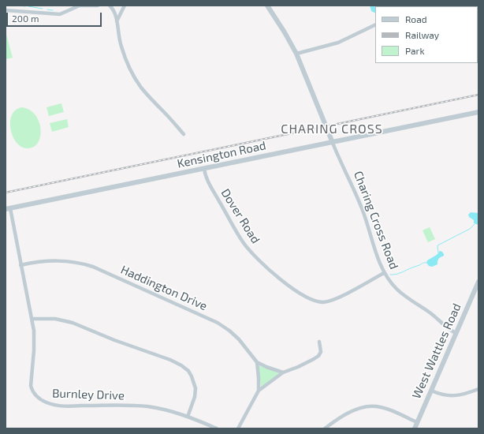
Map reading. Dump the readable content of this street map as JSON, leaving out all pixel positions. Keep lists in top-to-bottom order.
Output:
{
  "streets": {
    "street": [
      "Kensington Road",
      "Dover Road",
      "Charing Cross Road",
      "Haddington Drive",
      "West Wattles Road",
      "Burnley Drive"
    ]
  },
  "crossings": [
    ["Kensington Road", "Dover Road"],
    ["Kensington Road", "Charing Cross Road"],
    ["Kensington Road", "Burnley Drive"],
    ["Dover Road", "Charing Cross Road"],
    ["Charing Cross Road", "West Wattles Road"],
    ["Haddington Drive", "Burnley Drive"]
  ],
  "districts": ["CHARING CROSS"],
  "legend": ["Road", "Railway", "Park"],
  "scale_bar": "200 m"
}
